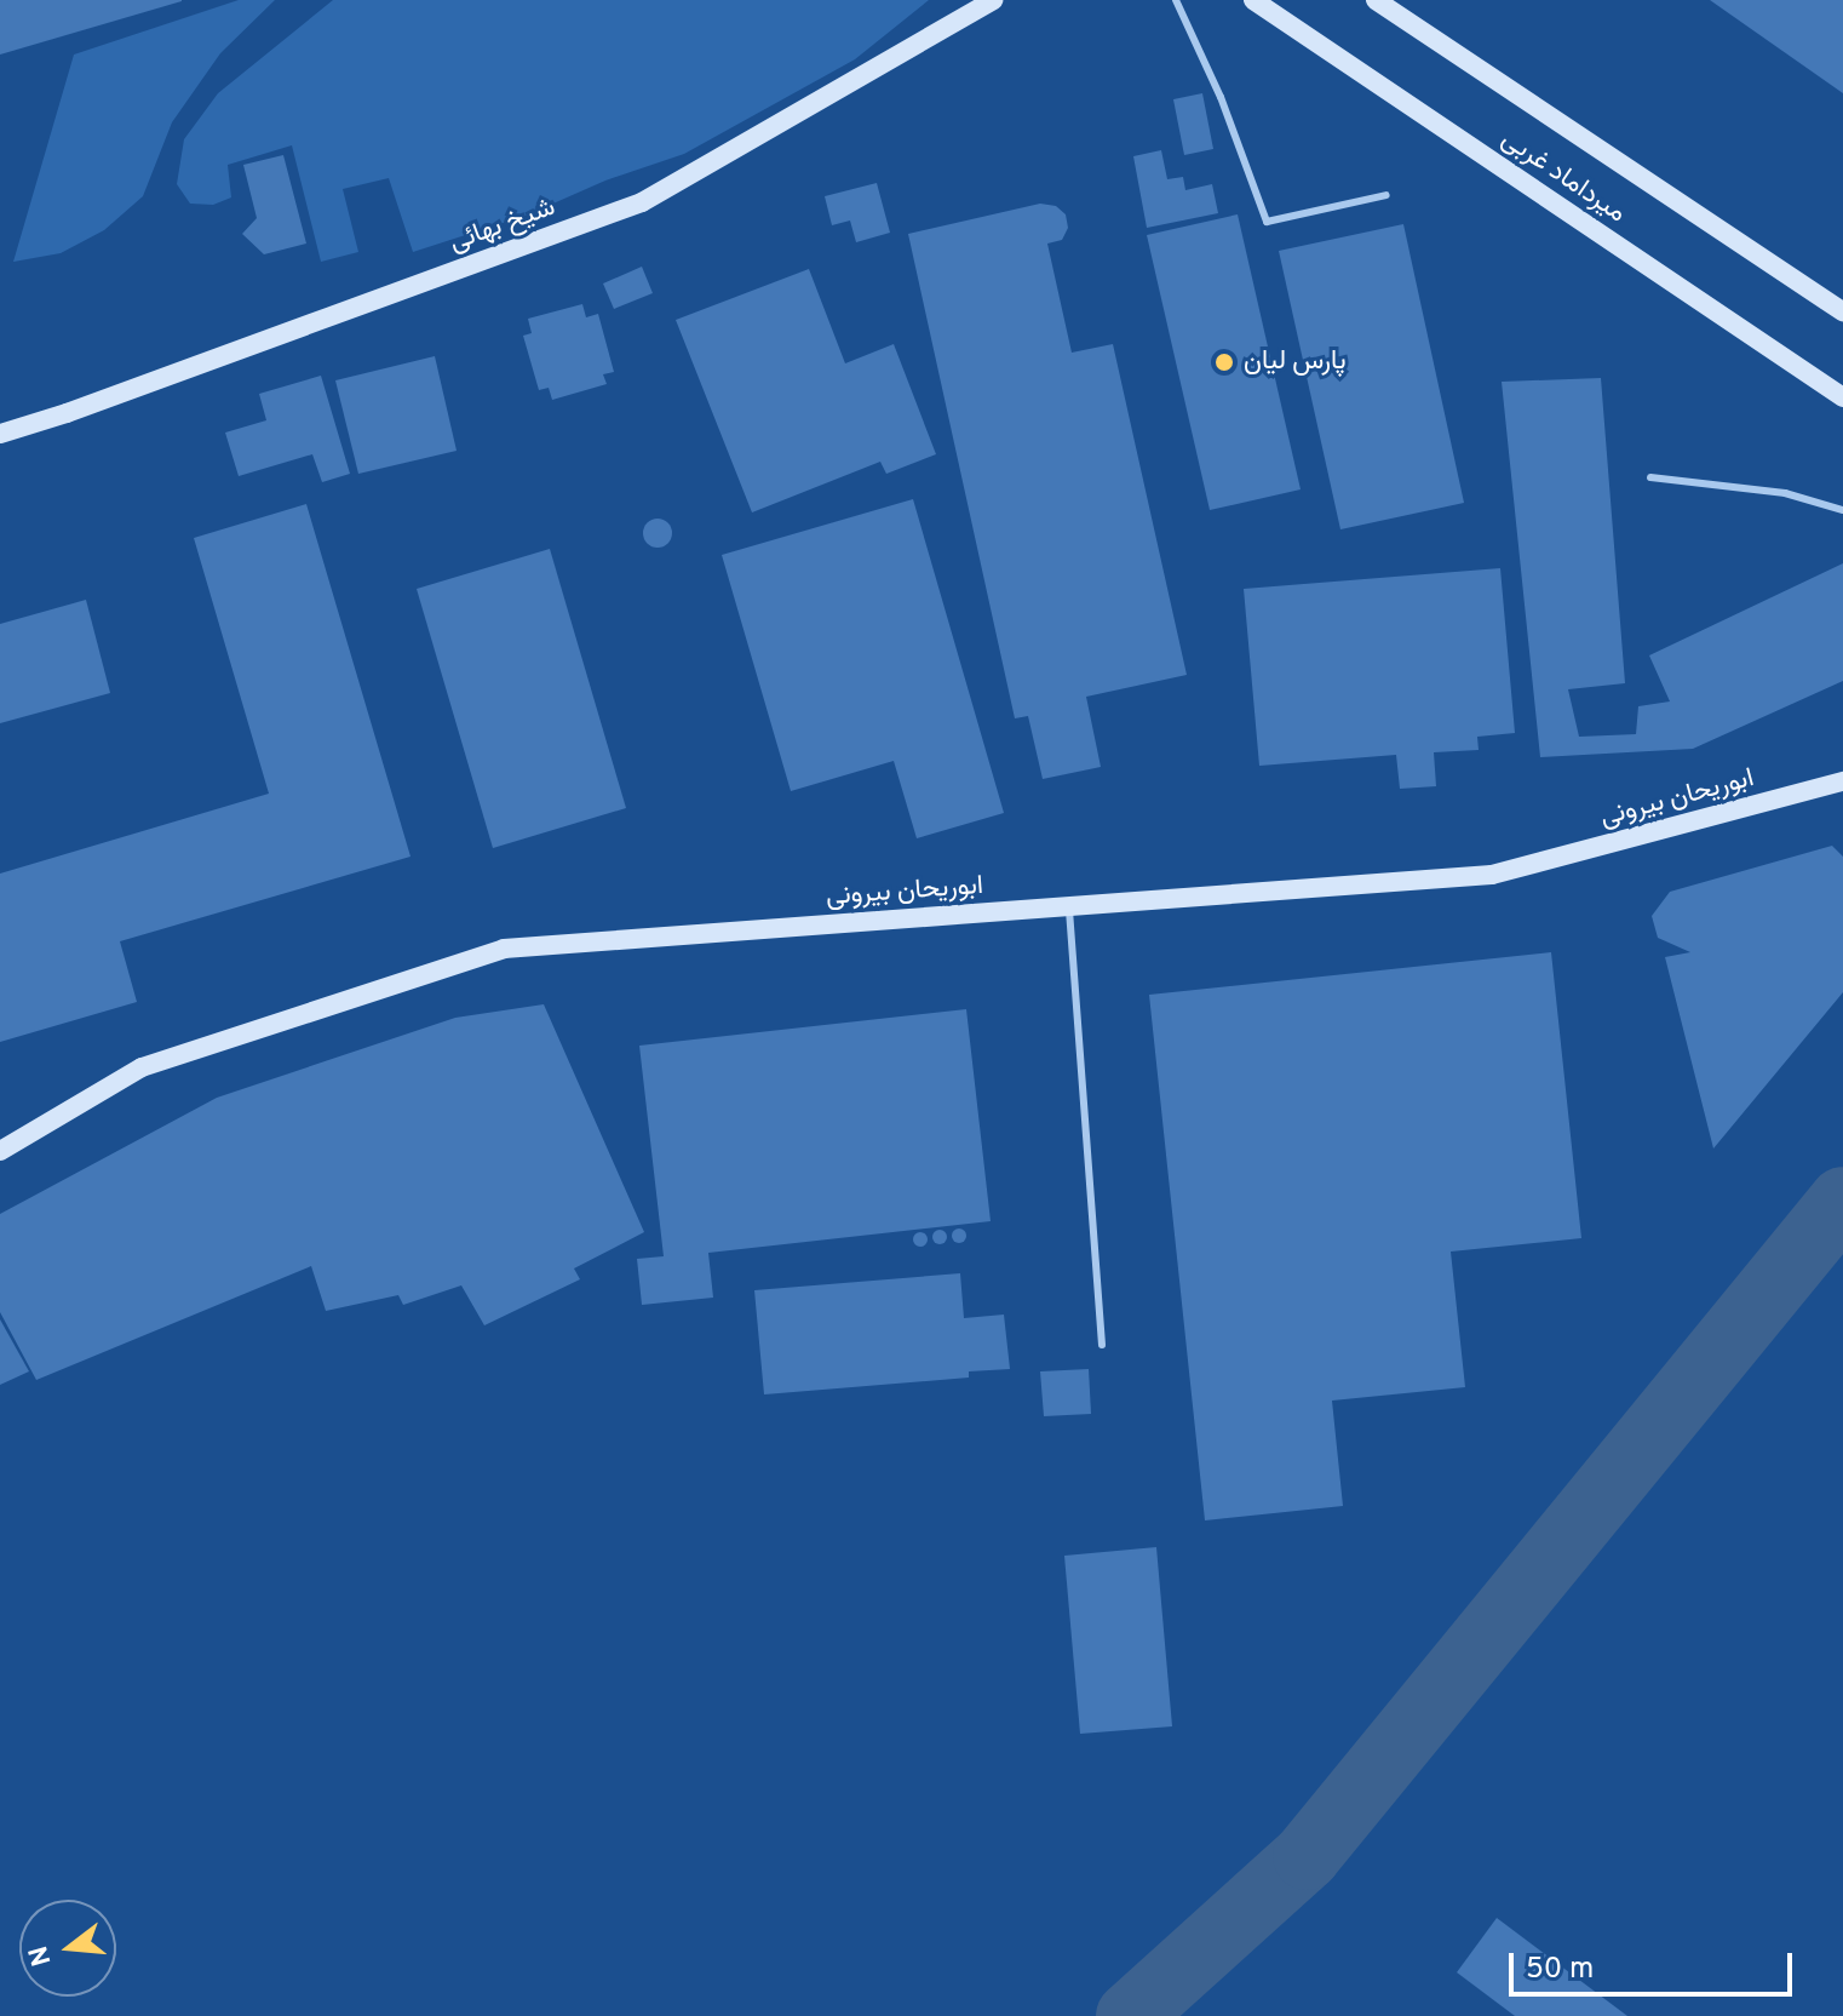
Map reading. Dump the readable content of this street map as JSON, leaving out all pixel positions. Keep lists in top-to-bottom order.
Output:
{
  "streets": {
    "street": ["میرداماد غربی", "شیخ بهائی", "ابوریحان بیرونی"]
  },
  "places": ["پارس لیان"],
  "scale_bar": "50 m",
  "north": "left"
}
